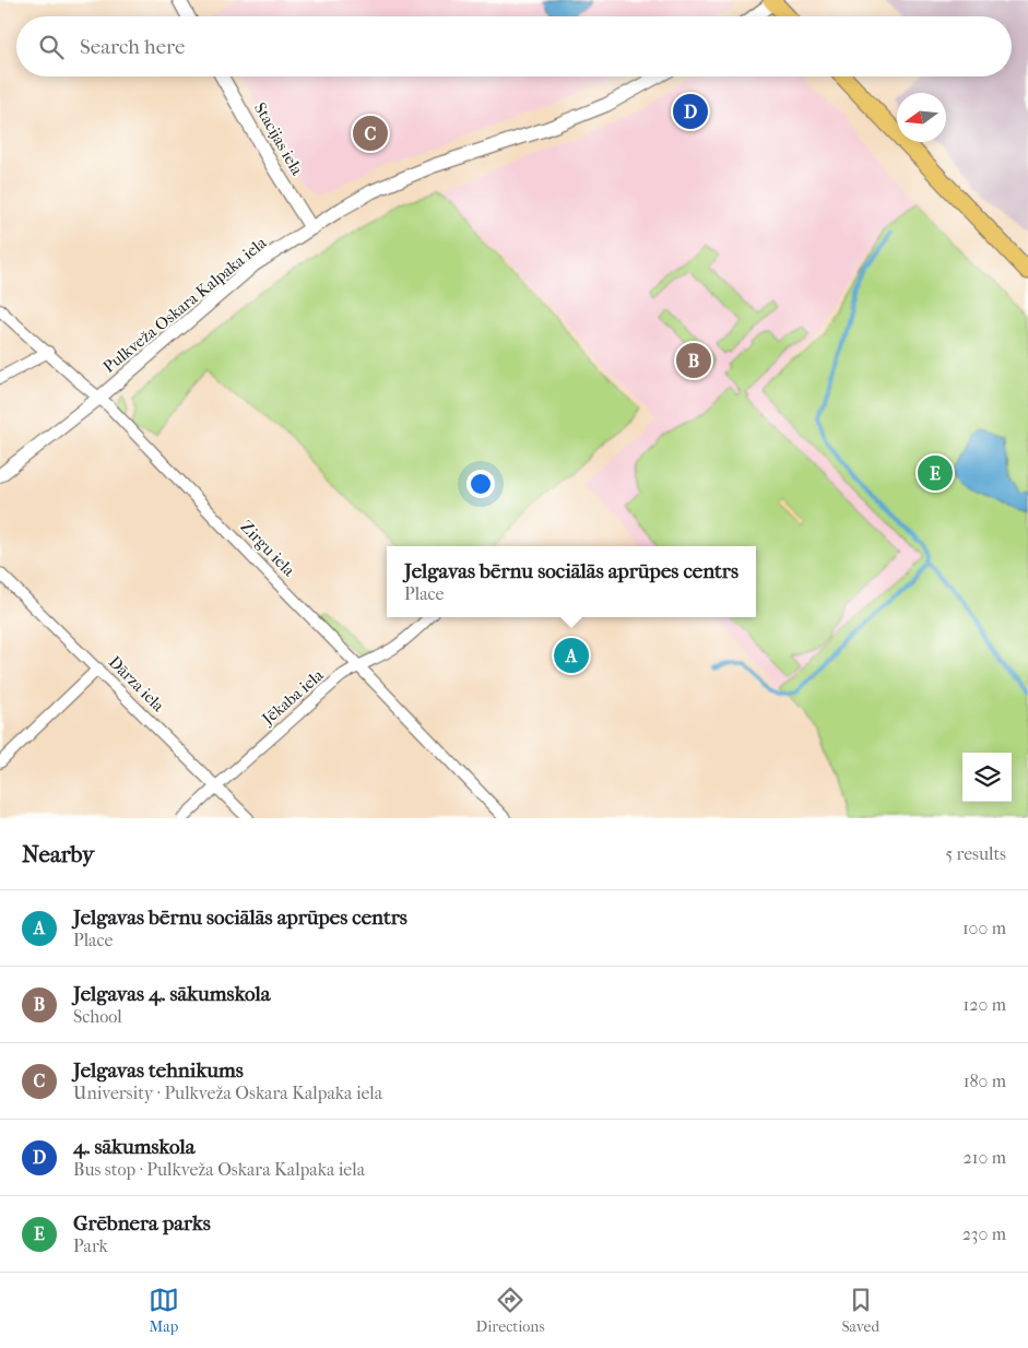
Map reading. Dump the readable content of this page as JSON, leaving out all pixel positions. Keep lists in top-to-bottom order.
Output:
{
  "streets": {
    "street": [
      "Stacijas iela",
      "Pulkveža Oskara Kalpaka iela",
      "Zirgu iela",
      "Dārza iela",
      "Jēkaba iela"
    ]
  },
  "crossings": [
    ["Stacijas iela", "Pulkveža Oskara Kalpaka iela"],
    ["Pulkveža Oskara Kalpaka iela", "Zirgu iela"],
    ["Zirgu iela", "Jēkaba iela"],
    ["Dārza iela", "Jēkaba iela"]
  ],
  "north": "left",
  "page": {
    "search": "Search here",
    "pins": [
      "D",
      "C",
      "B",
      "E",
      "A"
    ],
    "popup": ["Jelgavas bērnu sociālās aprūpes centrs", "Place"],
    "heading": ["Nearby", "5 results"],
    "list": [
      {
        "mark": "A",
        "name": "Jelgavas bērnu sociālās aprūpes centrs",
        "note": "Place",
        "value": "100 m"
      },
      {
        "mark": "B",
        "name": "Jelgavas 4. sākumskola",
        "note": "School",
        "value": "120 m"
      },
      {
        "mark": "C",
        "name": "Jelgavas tehnikums",
        "note": "University · Pulkveža Oskara Kalpaka iela",
        "value": "180 m"
      },
      {
        "mark": "D",
        "name": "4. sākumskola",
        "note": "Bus stop · Pulkveža Oskara Kalpaka iela",
        "value": "210 m"
      },
      {
        "mark": "E",
        "name": "Grēbnera parks",
        "note": "Park",
        "value": "230 m"
      }
    ],
    "nav": ["Map", "Directions", "Saved"]
  }
}
